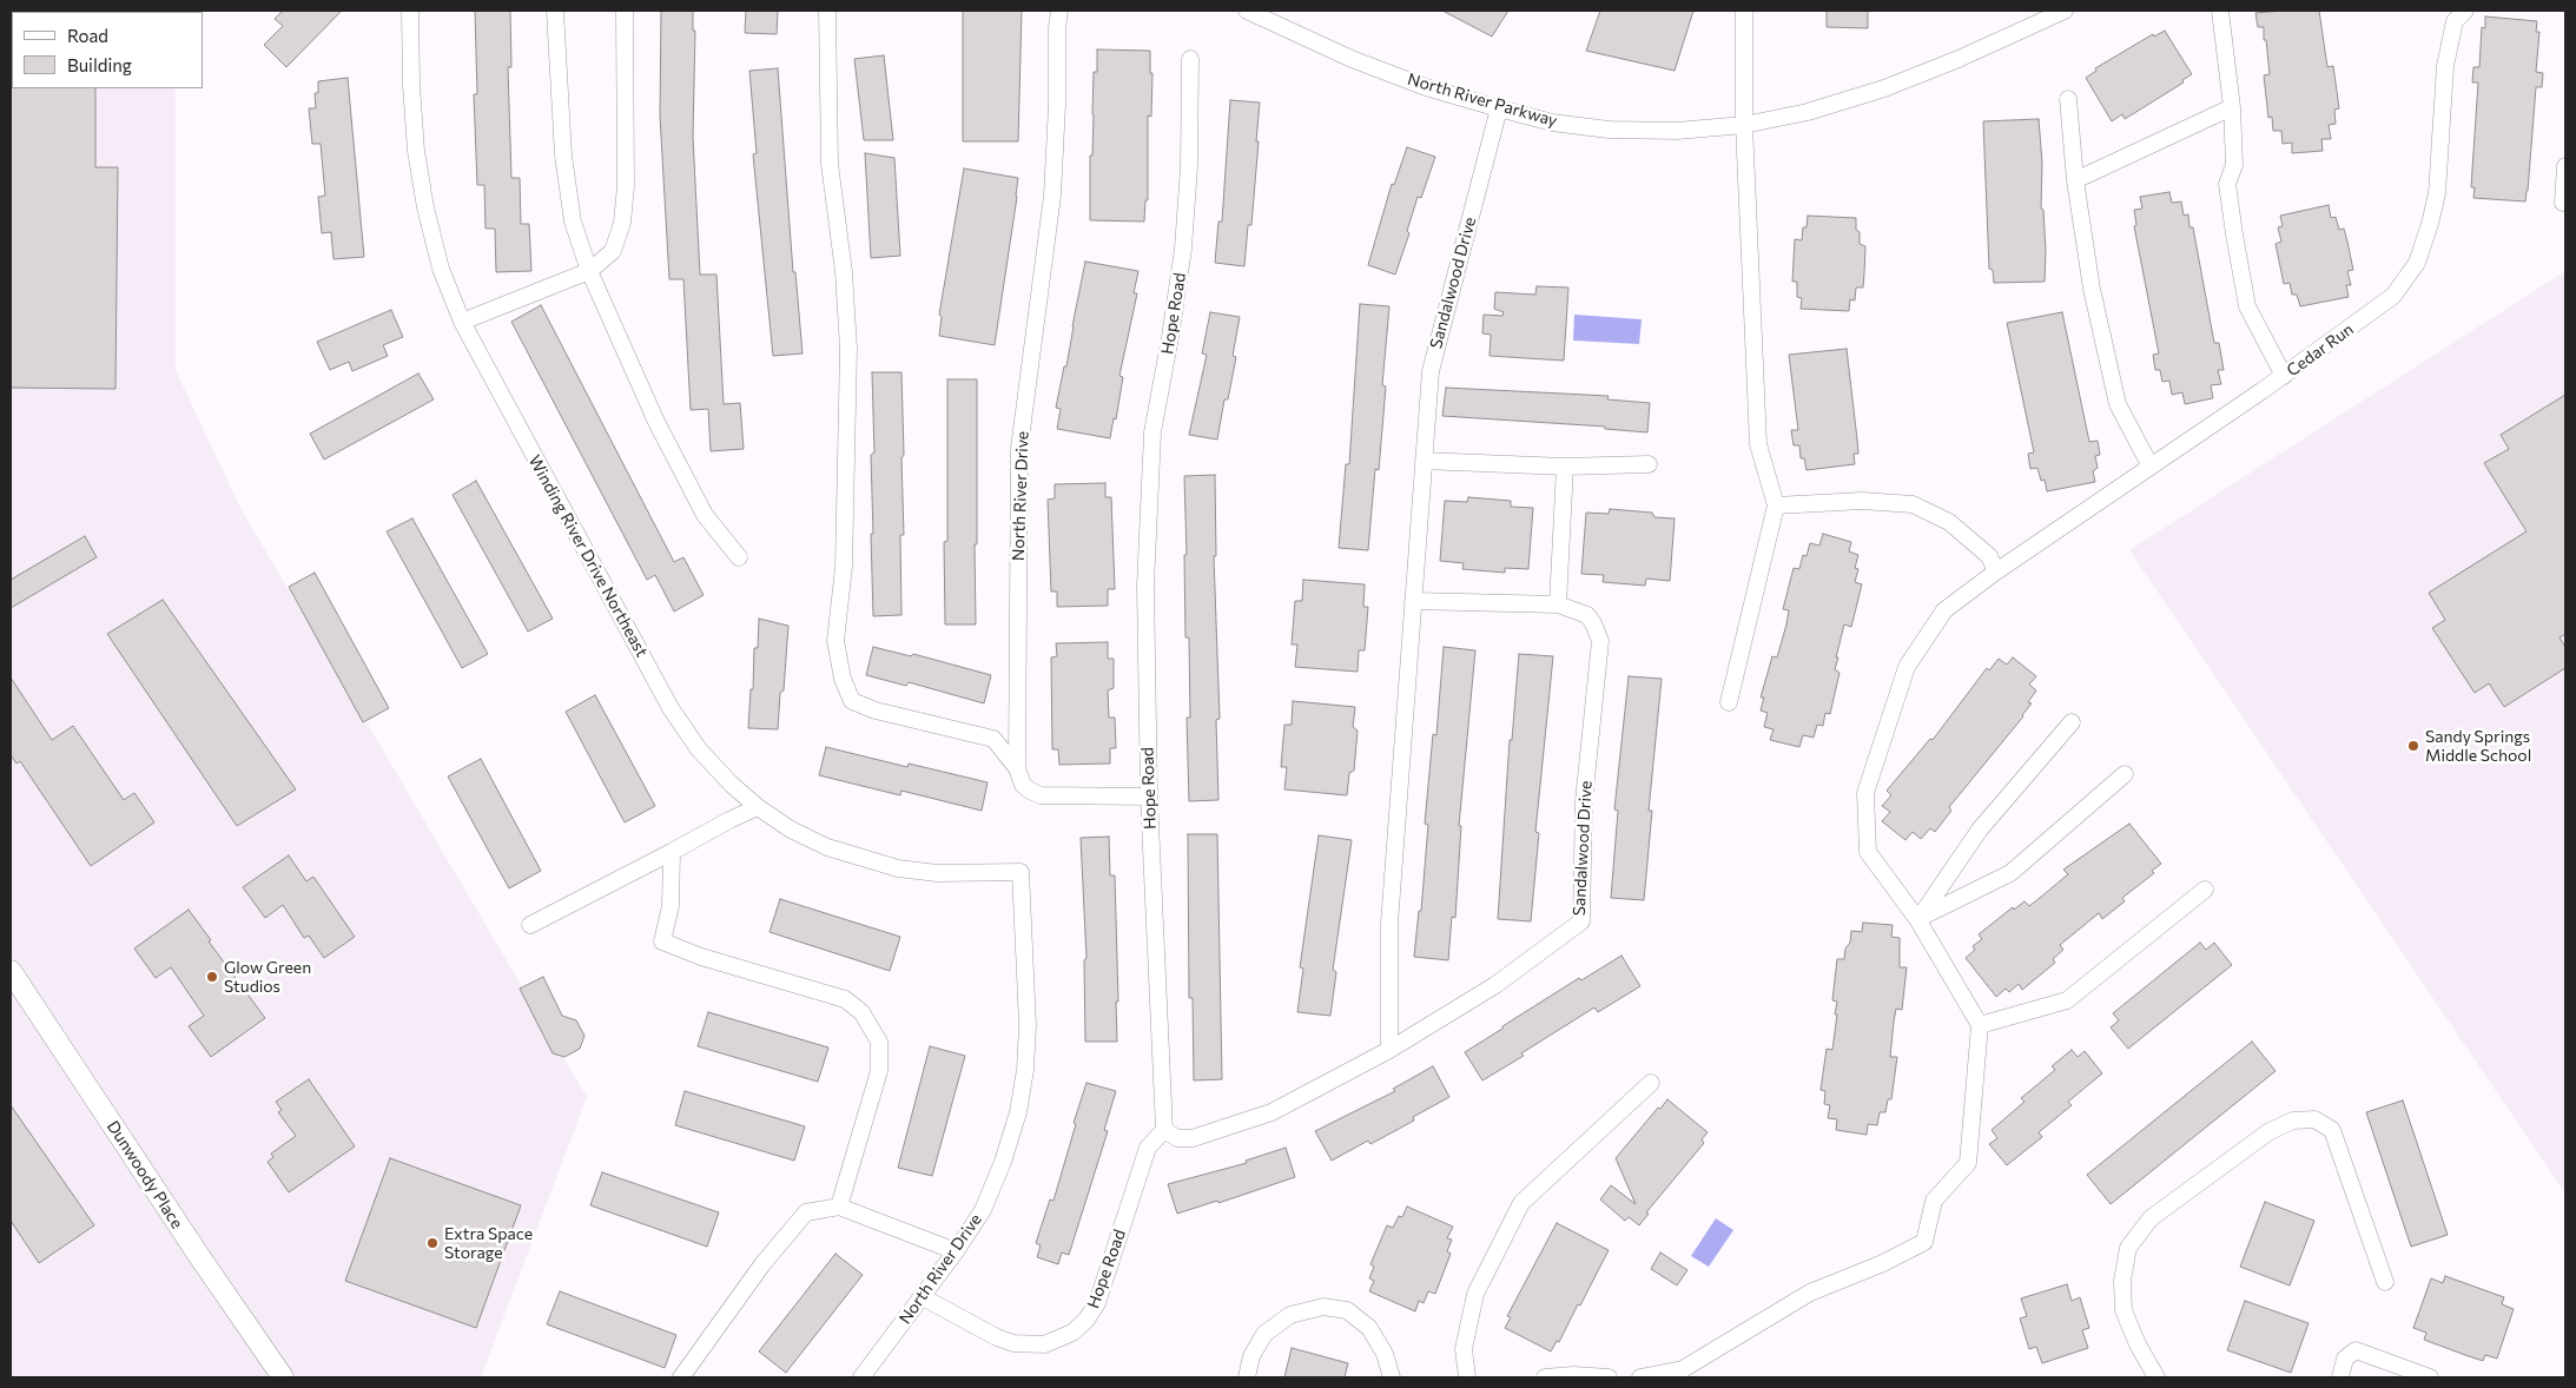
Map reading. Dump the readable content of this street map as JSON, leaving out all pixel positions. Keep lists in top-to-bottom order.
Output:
{
  "streets": {
    "street": [
      "North River Parkway",
      "Sandalwood Drive",
      "Hope Road",
      "Cedar Run",
      "North River Drive",
      "Winding River Drive Northeast",
      "Dunwoody Place"
    ]
  },
  "crossings": [
    ["North River Parkway", "Sandalwood Drive"],
    ["Sandalwood Drive", "Hope Road"],
    ["Hope Road", "North River Drive"],
    ["North River Drive", "Winding River Drive Northeast"]
  ],
  "places": ["Sandy Springs Middle School", "Glow Green Studios", "Extra Space Storage"],
  "legend": ["Road", "Building"]
}
